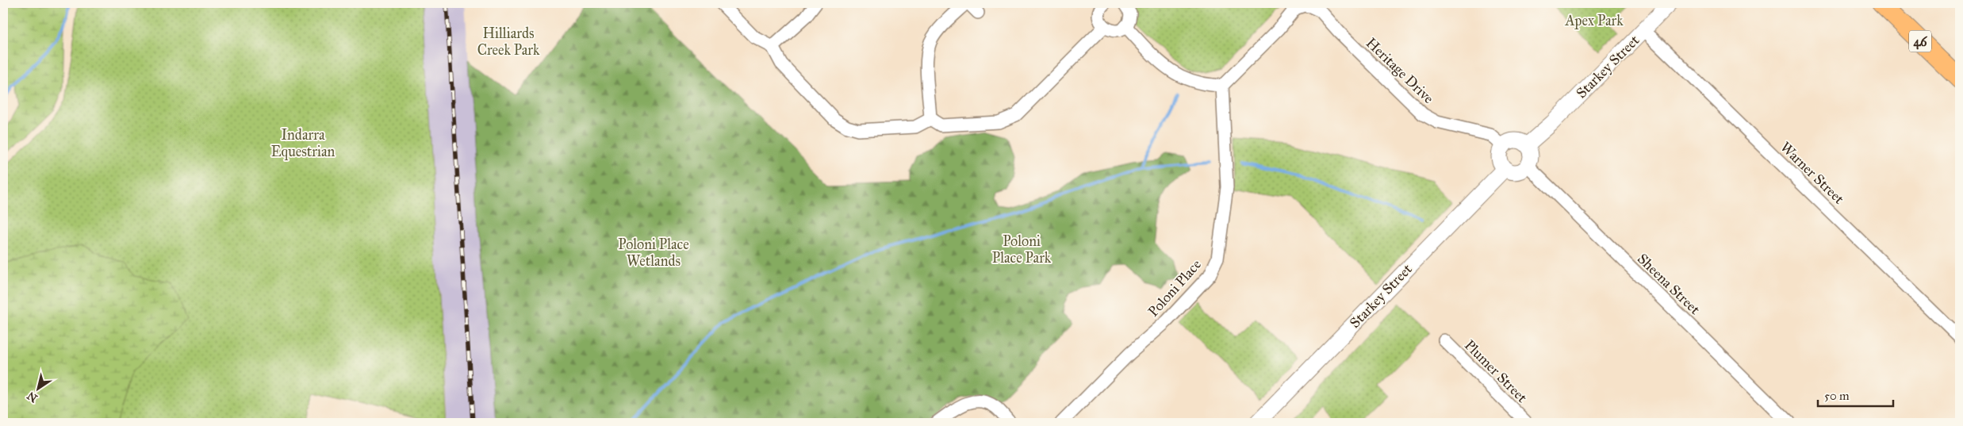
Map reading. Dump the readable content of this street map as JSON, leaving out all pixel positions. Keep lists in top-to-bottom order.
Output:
{
  "streets": {
    "main road": ["46"],
    "street": [
      "Starkey Street",
      "Heritage Drive",
      "Warner Street",
      "Sheena Street",
      "Poloni Place",
      "Plumer Street"
    ]
  },
  "crossings": [
    ["Starkey Street", "Heritage Drive"],
    ["Starkey Street", "Warner Street"],
    ["Starkey Street", "Sheena Street"],
    ["Heritage Drive", "Sheena Street"],
    ["Heritage Drive", "Poloni Place"]
  ],
  "parks": [
    "Apex Park",
    "Hilliards Creek Park",
    "Indarra Equestrian",
    "Poloni Place Park",
    "Poloni Place Wetlands"
  ],
  "scale_bar": "50 m",
  "north": "bottom left"
}
